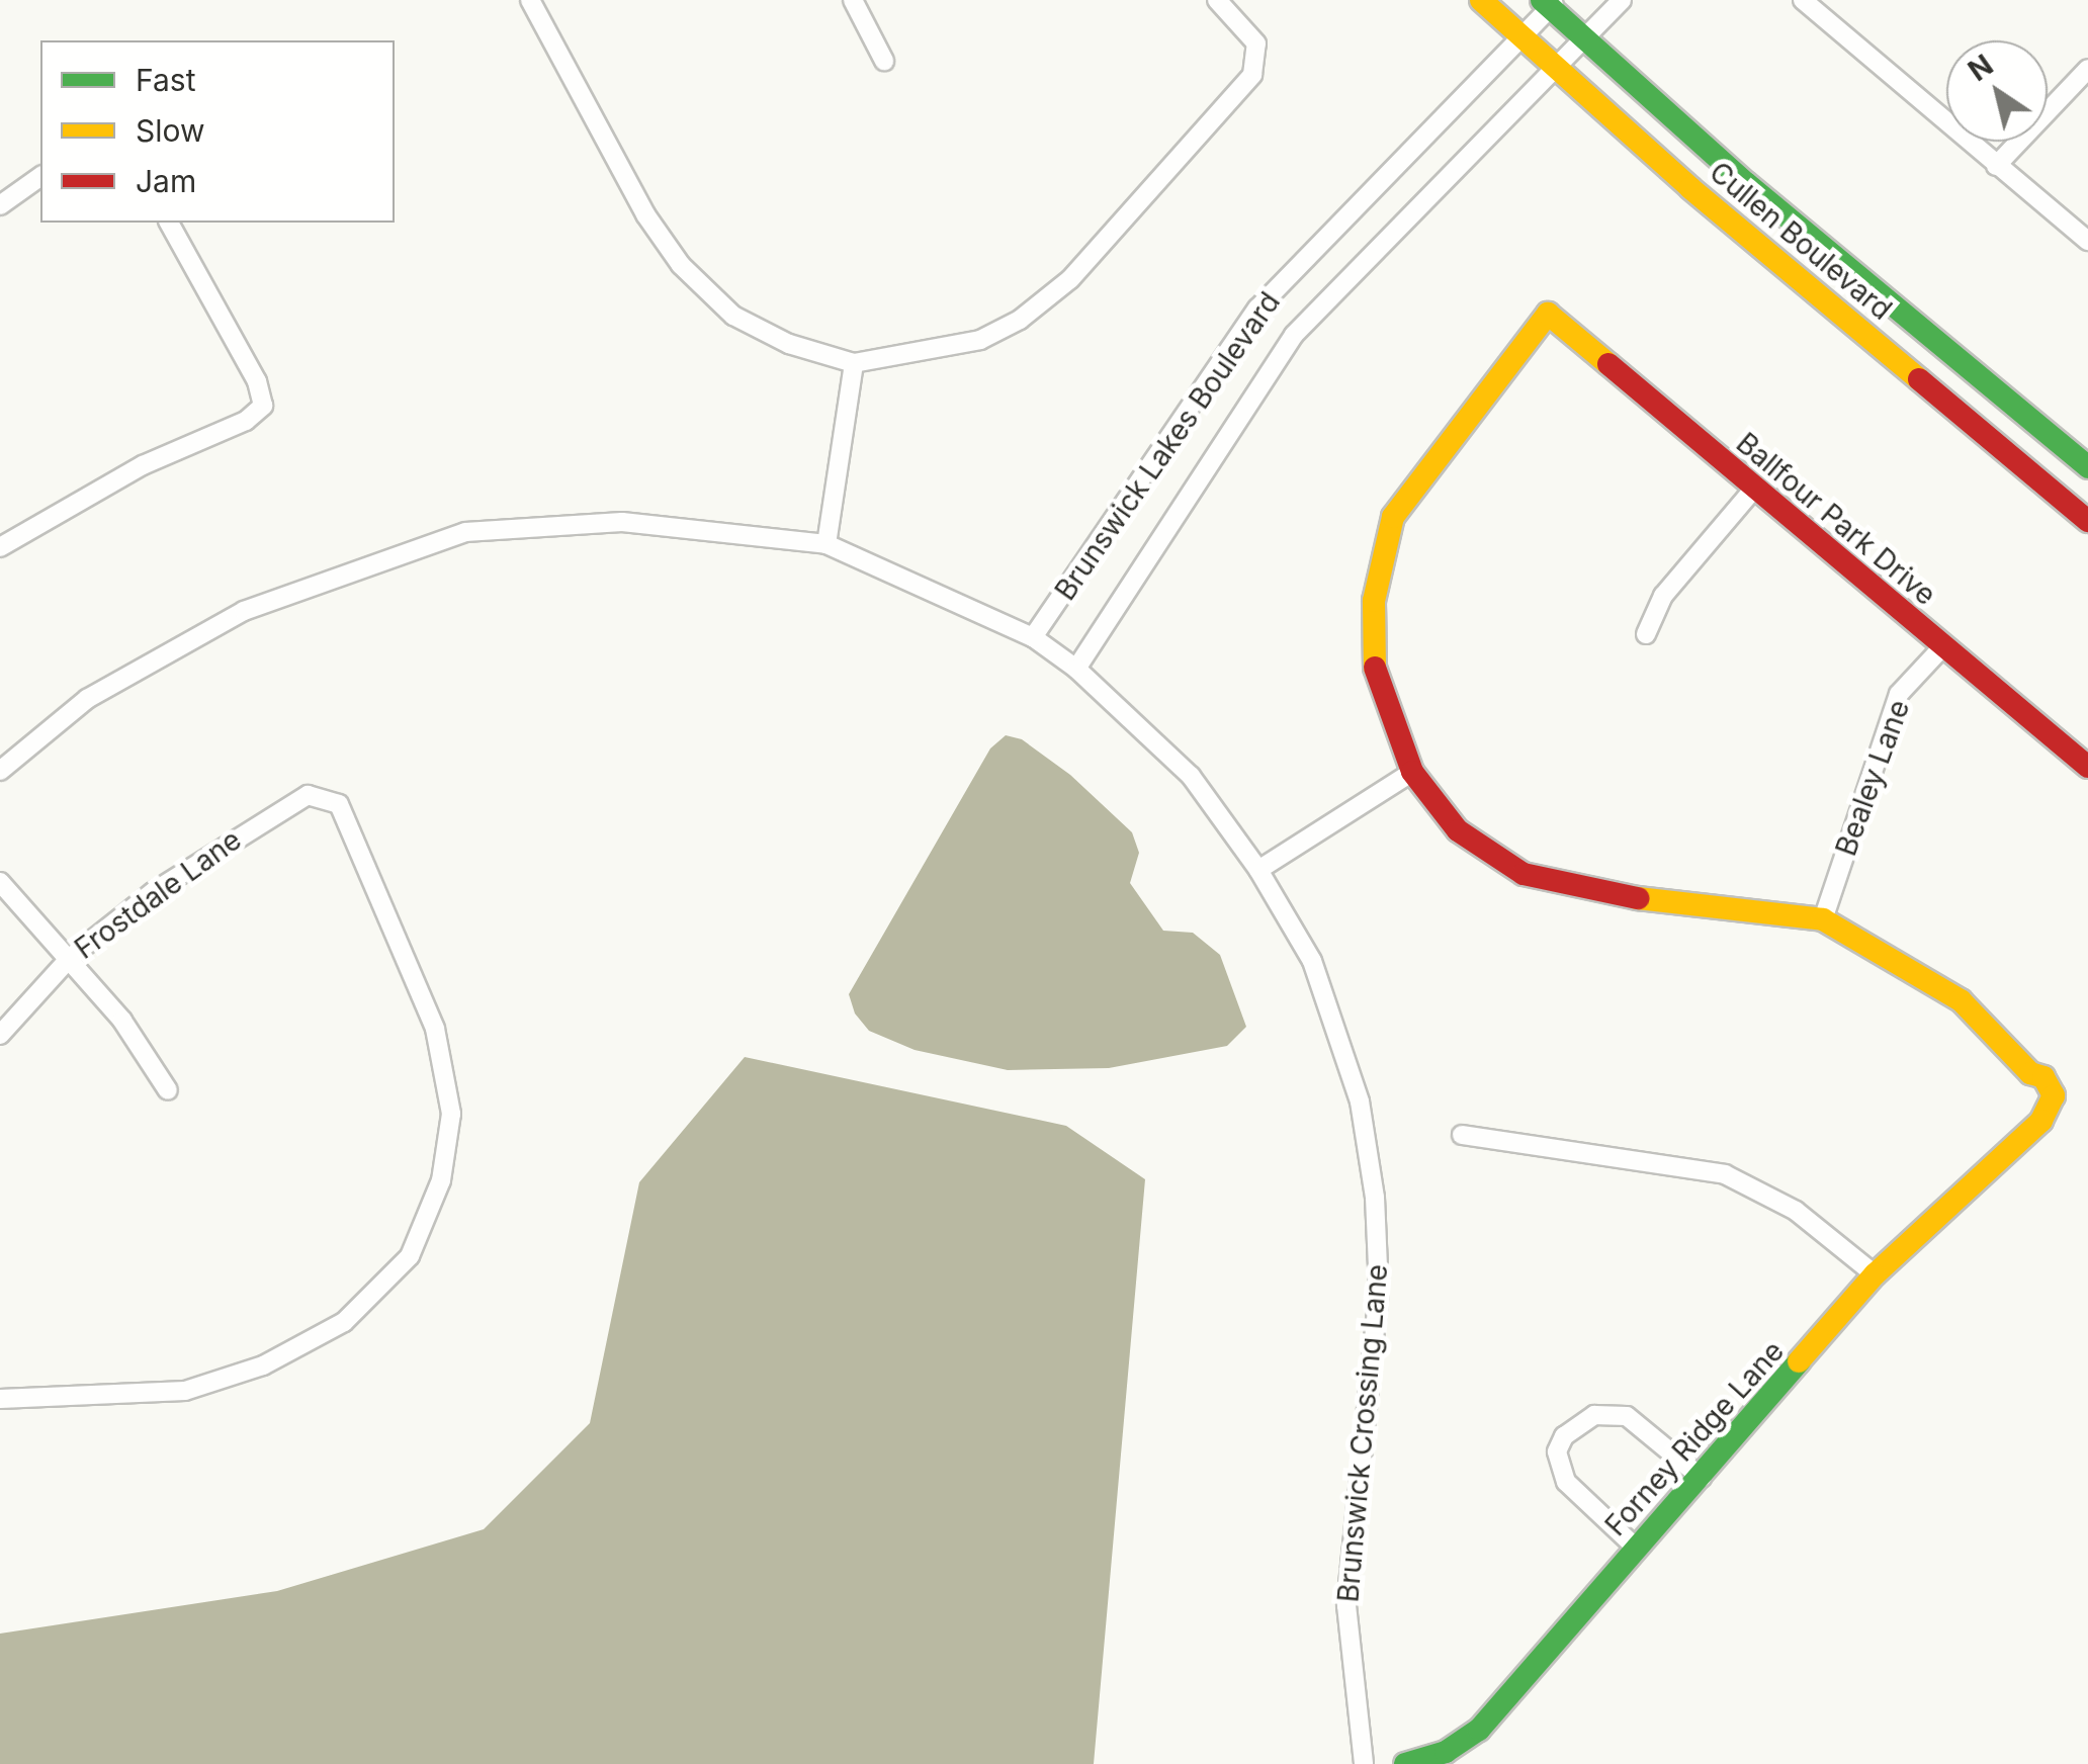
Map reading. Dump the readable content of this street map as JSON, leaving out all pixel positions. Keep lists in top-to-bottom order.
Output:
{
  "streets": {
    "street": [
      "Cullen Boulevard",
      "Brunswick Lakes Boulevard",
      "Ballfour Park Drive",
      "Bealey Lane",
      "Frostdale Lane",
      "Brunswick Crossing Lane",
      "Forney Ridge Lane"
    ]
  },
  "crossings": [
    ["Cullen Boulevard", "Brunswick Lakes Boulevard"],
    ["Brunswick Lakes Boulevard", "Brunswick Crossing Lane"],
    ["Ballfour Park Drive", "Bealey Lane"],
    ["Bealey Lane", "Forney Ridge Lane"]
  ],
  "legend": ["Fast", "Slow", "Jam"],
  "north": "top left"
}
